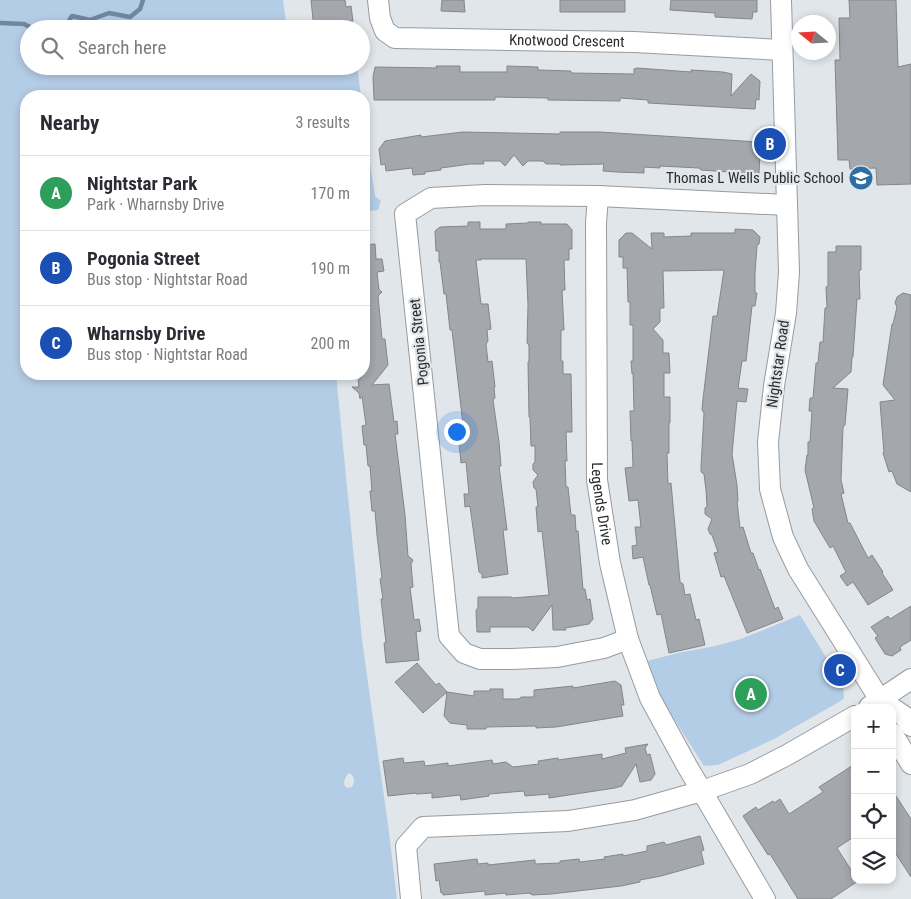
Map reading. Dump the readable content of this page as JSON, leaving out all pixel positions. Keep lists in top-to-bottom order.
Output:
{
  "streets": {
    "street": [
      "Knotwood Crescent",
      "Pogonia Street",
      "Nightstar Road",
      "Legends Drive"
    ]
  },
  "crossings": [
    ["Knotwood Crescent", "Nightstar Road"],
    ["Pogonia Street", "Nightstar Road"],
    ["Pogonia Street", "Legends Drive"]
  ],
  "places": {
    "school or university": ["Thomas L Wells Public School"]
  },
  "north": "left",
  "page": {
    "search": "Search here",
    "heading": ["Nearby", "3 results"],
    "pins": ["B", "C", "A"],
    "list": [
      {
        "mark": "A",
        "name": "Nightstar Park",
        "note": "Park · Wharnsby Drive",
        "value": "170 m"
      },
      {
        "mark": "B",
        "name": "Pogonia Street",
        "note": "Bus stop · Nightstar Road",
        "value": "190 m"
      },
      {
        "mark": "C",
        "name": "Wharnsby Drive",
        "note": "Bus stop · Nightstar Road",
        "value": "200 m"
      }
    ],
    "map_buttons": ["+", "−"]
  }
}
